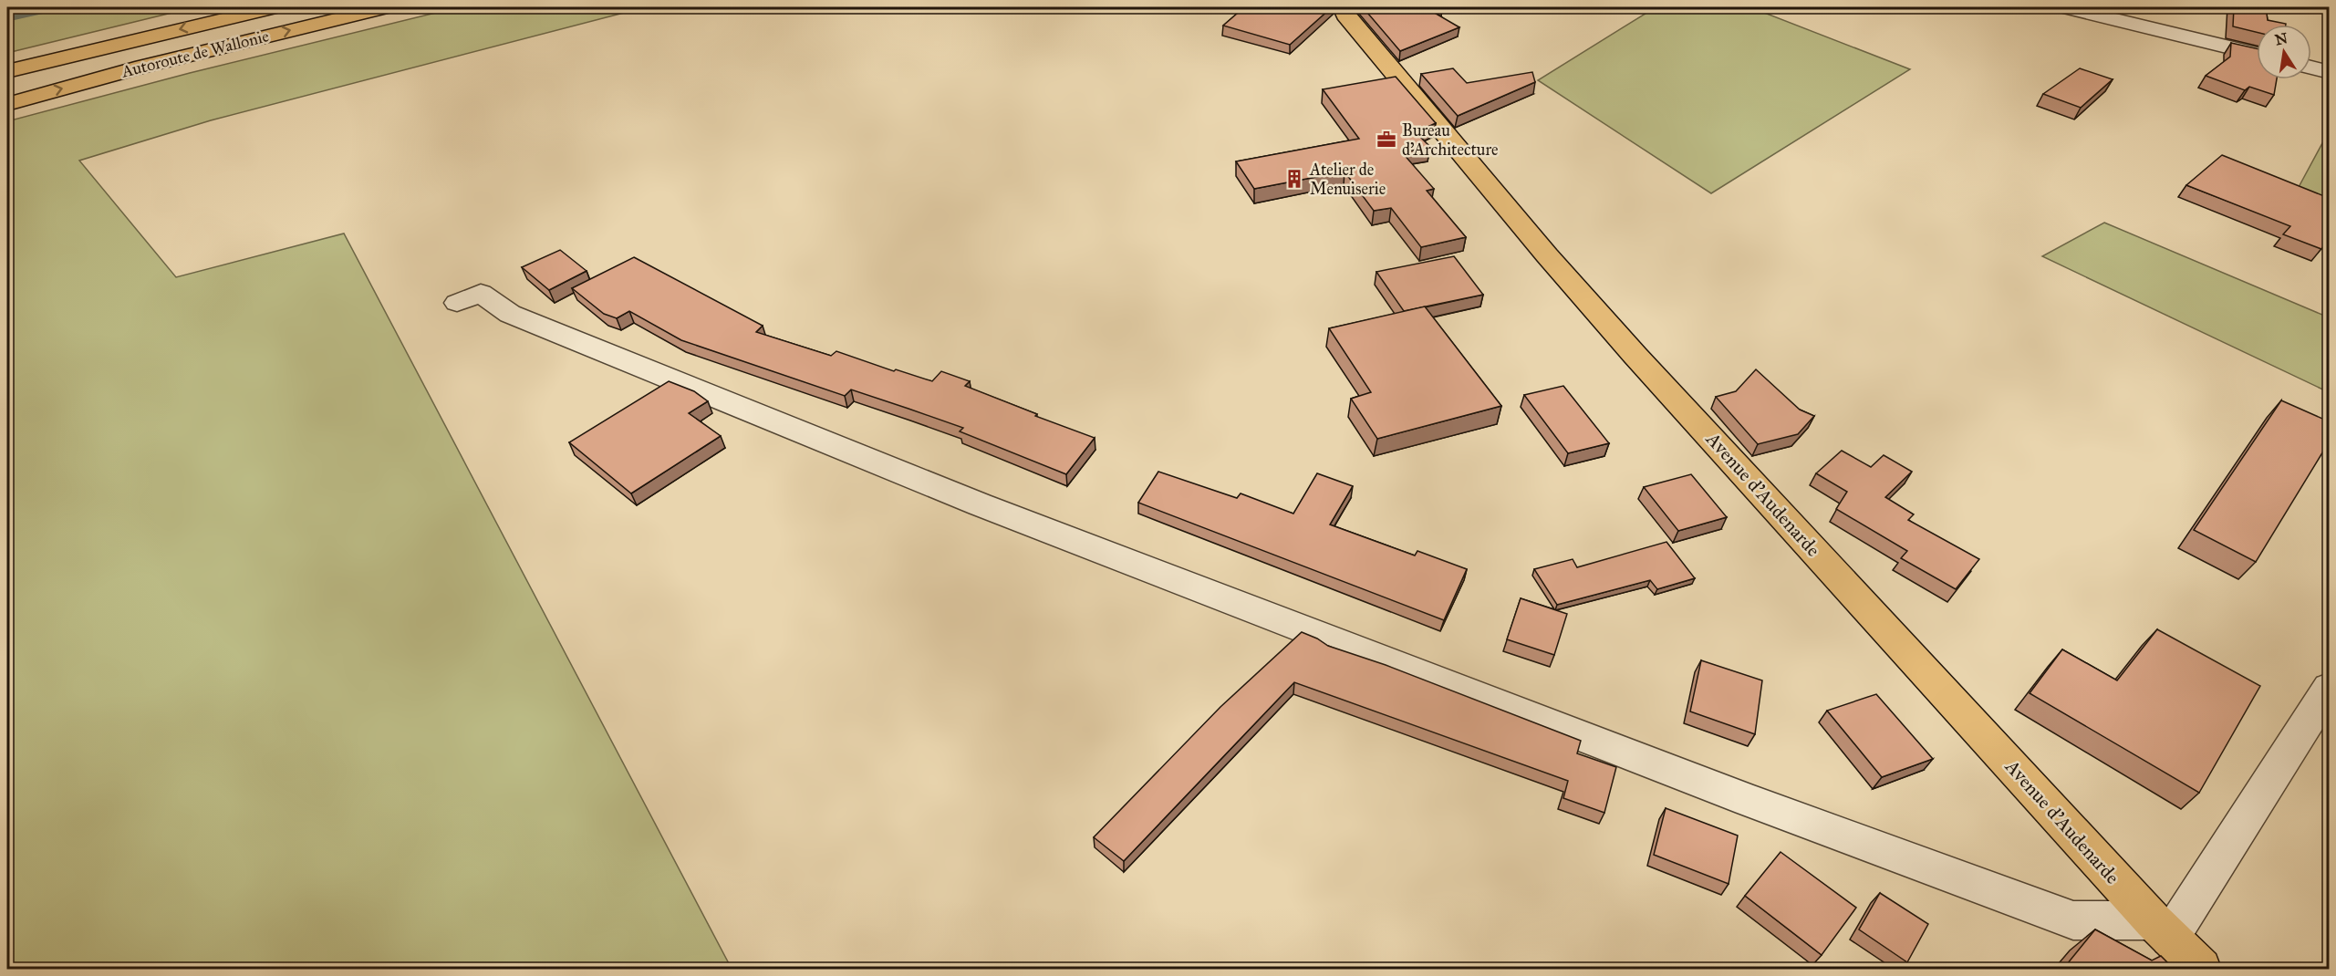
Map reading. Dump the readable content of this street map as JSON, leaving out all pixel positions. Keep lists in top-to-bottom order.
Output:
{
  "streets": {
    "main road": ["Autoroute de Wallonie", "Avenue d'Audenarde"]
  },
  "places": {
    "office": ["Bureau d'Architecture"],
    "building": ["Atelier de Menuiserie"]
  },
  "north": "top"
}
